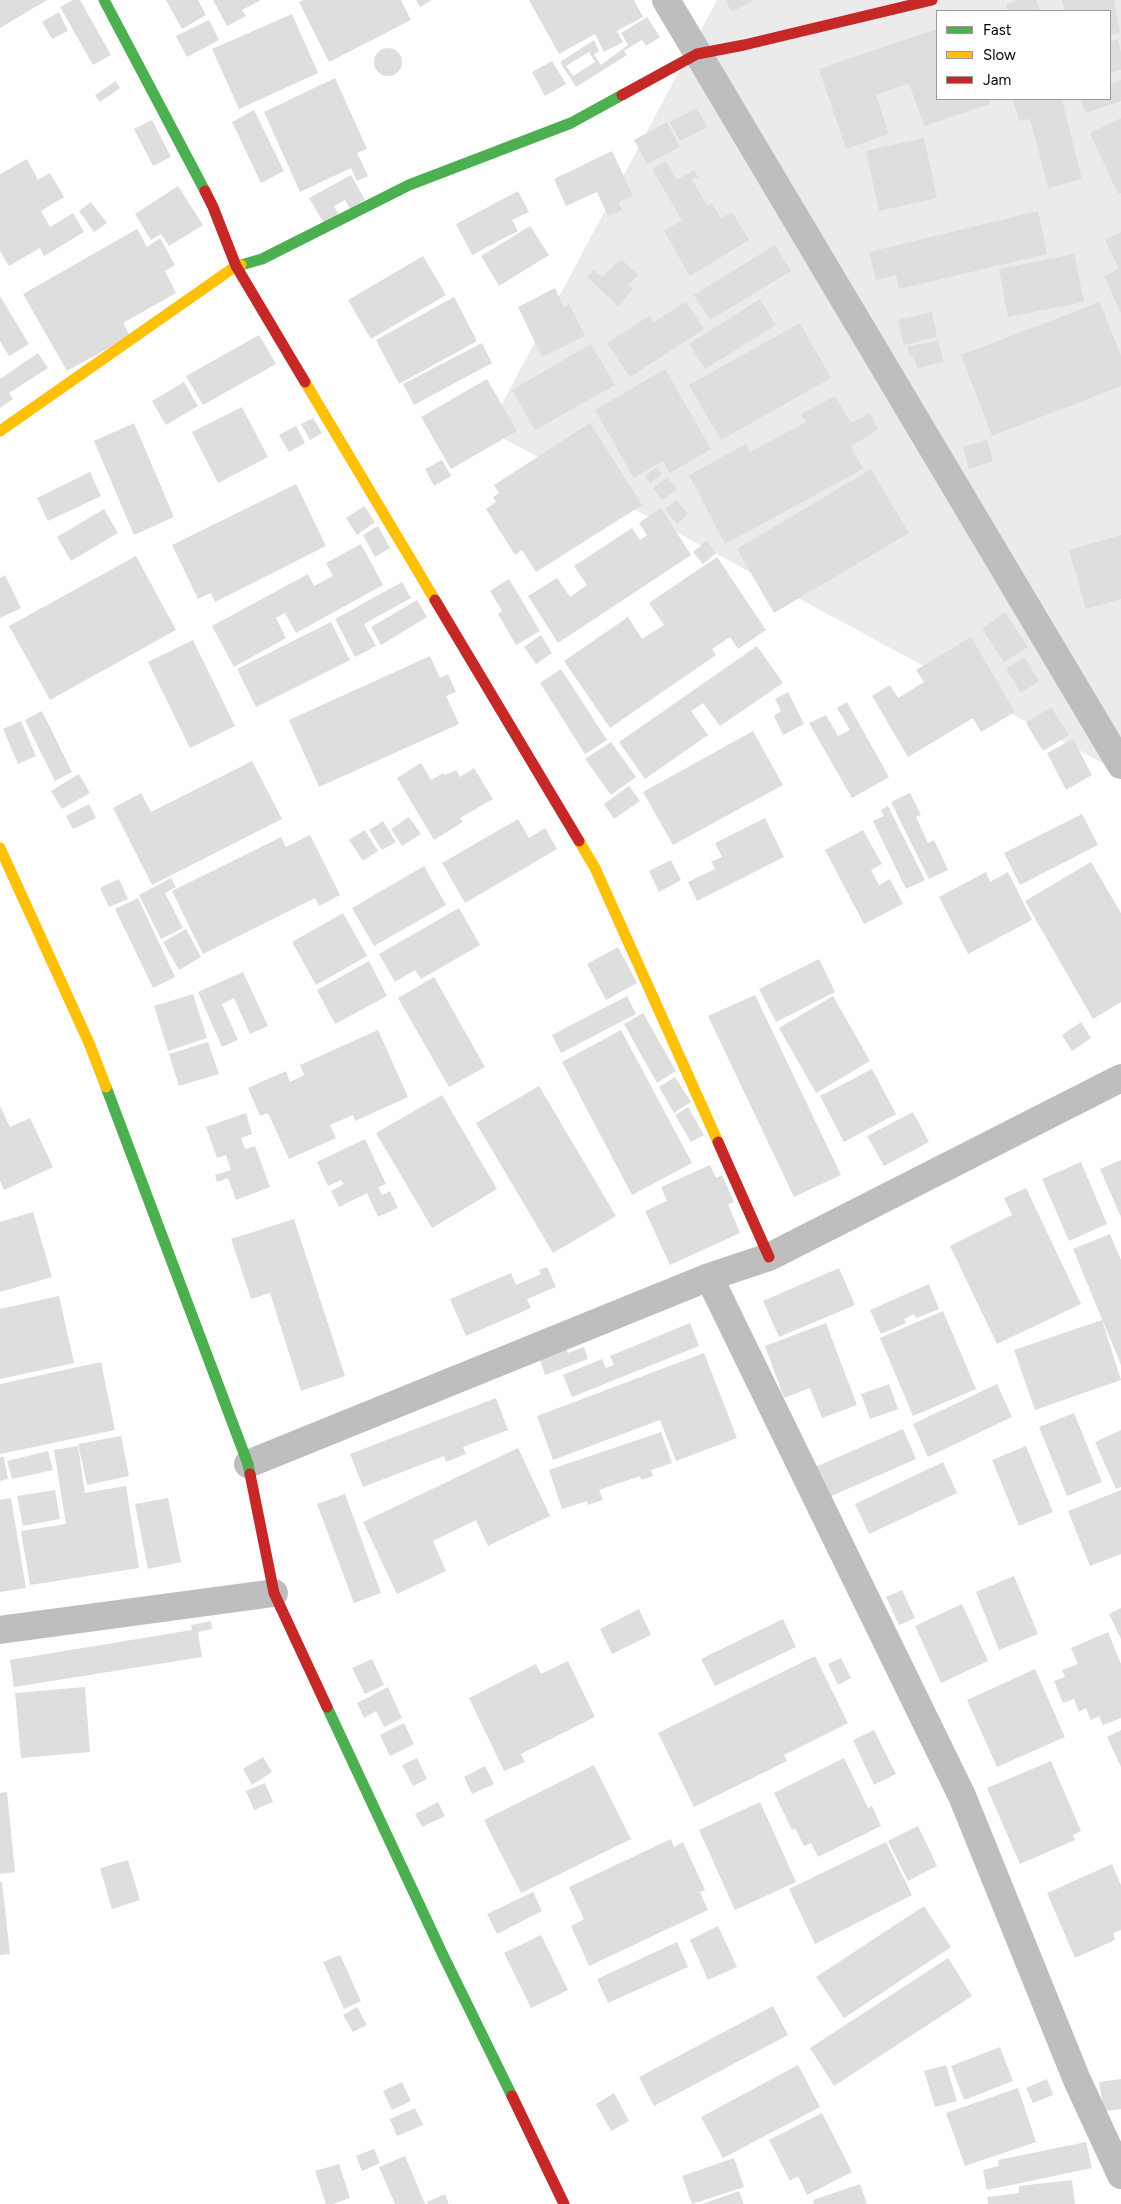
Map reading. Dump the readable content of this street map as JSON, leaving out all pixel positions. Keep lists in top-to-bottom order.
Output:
{
  "legend": ["Fast", "Slow", "Jam"]
}
